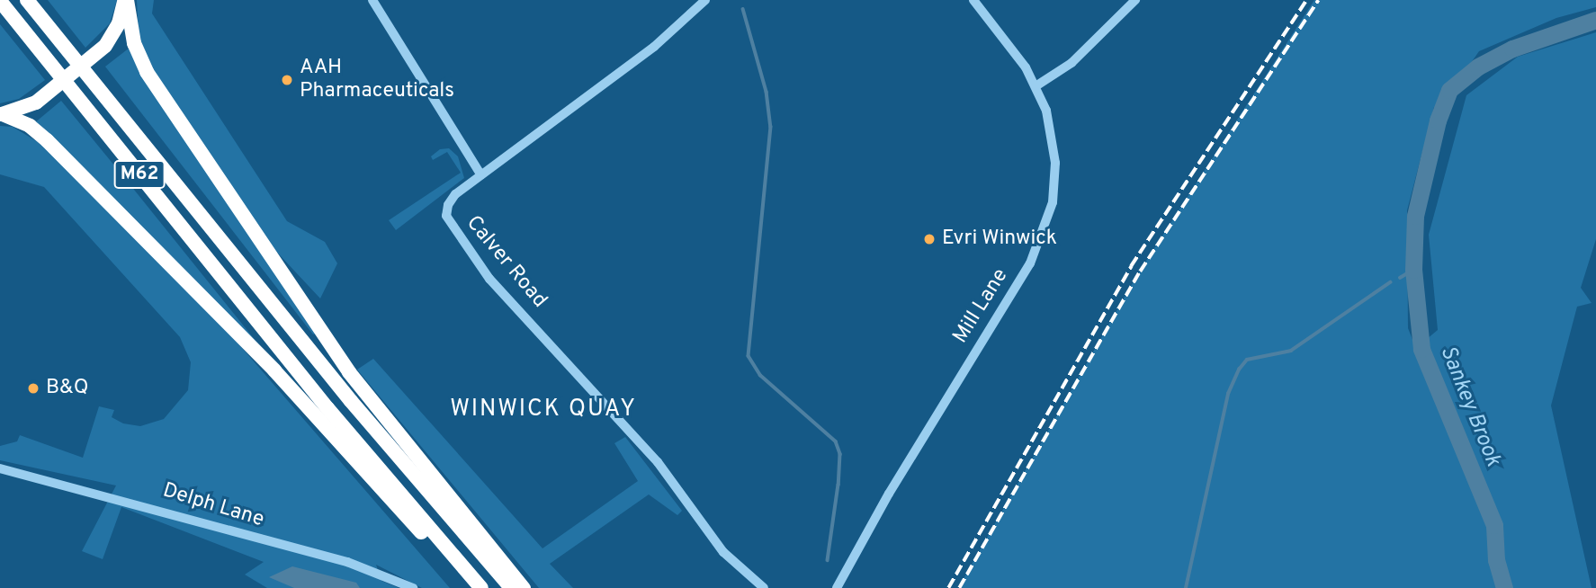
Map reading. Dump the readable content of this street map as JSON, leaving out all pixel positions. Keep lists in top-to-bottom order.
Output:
{
  "streets": {
    "highway": ["M62"],
    "street": ["Calver Road", "Mill Lane", "Delph Lane"]
  },
  "districts": ["WINWICK QUAY"],
  "water": ["Sankey Brook"],
  "places": ["AAH Pharmaceuticals", "Evri Winwick", "B&Q"]
}
